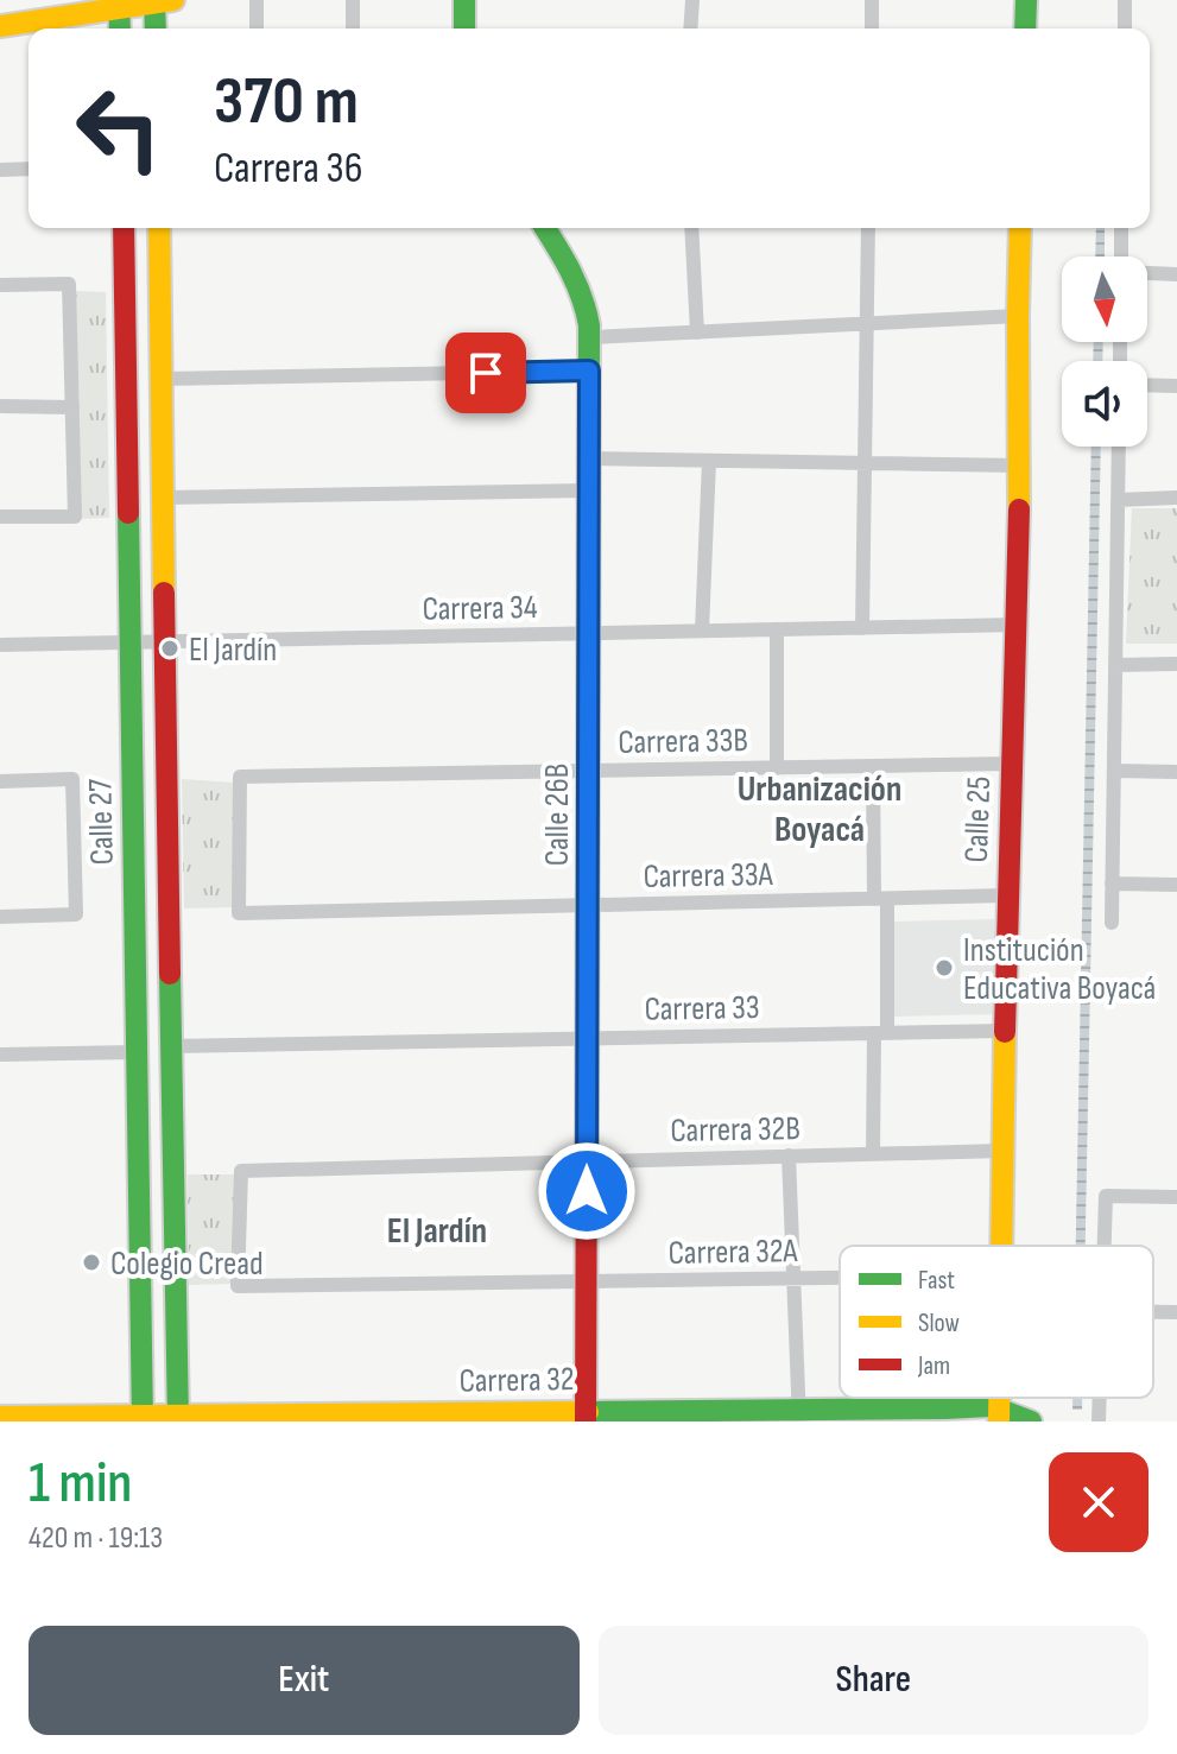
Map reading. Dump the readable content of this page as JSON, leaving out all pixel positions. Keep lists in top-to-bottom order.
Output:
{
  "streets": {
    "main road": [
      "Calle 26B",
      "Calle 25",
      "Calle 27",
      "Carrera 32"
    ],
    "street": [
      "Carrera 34",
      "Carrera 33B",
      "Carrera 33A",
      "Carrera 33",
      "Carrera 32B",
      "Carrera 32A"
    ]
  },
  "crossings": [
    ["Carrera 34", "Calle 26B"],
    ["Carrera 34", "Calle 25"],
    ["Carrera 34", "Calle 27"],
    ["Carrera 33B", "Calle 26B"],
    ["Carrera 33B", "Calle 25"],
    ["Carrera 33B", "Carrera 33A"],
    ["Calle 26B", "Carrera 33A"],
    ["Calle 26B", "Carrera 33"],
    ["Calle 26B", "Carrera 32B"],
    ["Calle 26B", "Carrera 32A"],
    ["Calle 26B", "Carrera 32"],
    ["Calle 25", "Carrera 33A"],
    ["Calle 25", "Carrera 33"],
    ["Calle 25", "Carrera 32B"],
    ["Calle 27", "Carrera 33"],
    ["Calle 27", "Carrera 32"],
    ["Carrera 32B", "Carrera 32A"]
  ],
  "districts": ["Urbanización Boyacá", "El Jardín"],
  "places": ["El Jardín", "Institución Educativa Boyacá", "Colegio Cread"],
  "legend": ["Fast", "Slow", "Jam"],
  "north": "bottom",
  "page": {
    "turn": ["370 m", "Carrera 36"],
    "heading": ["1 min", "420 m · 19:13"],
    "buttons": ["Exit", "Share"]
  }
}
